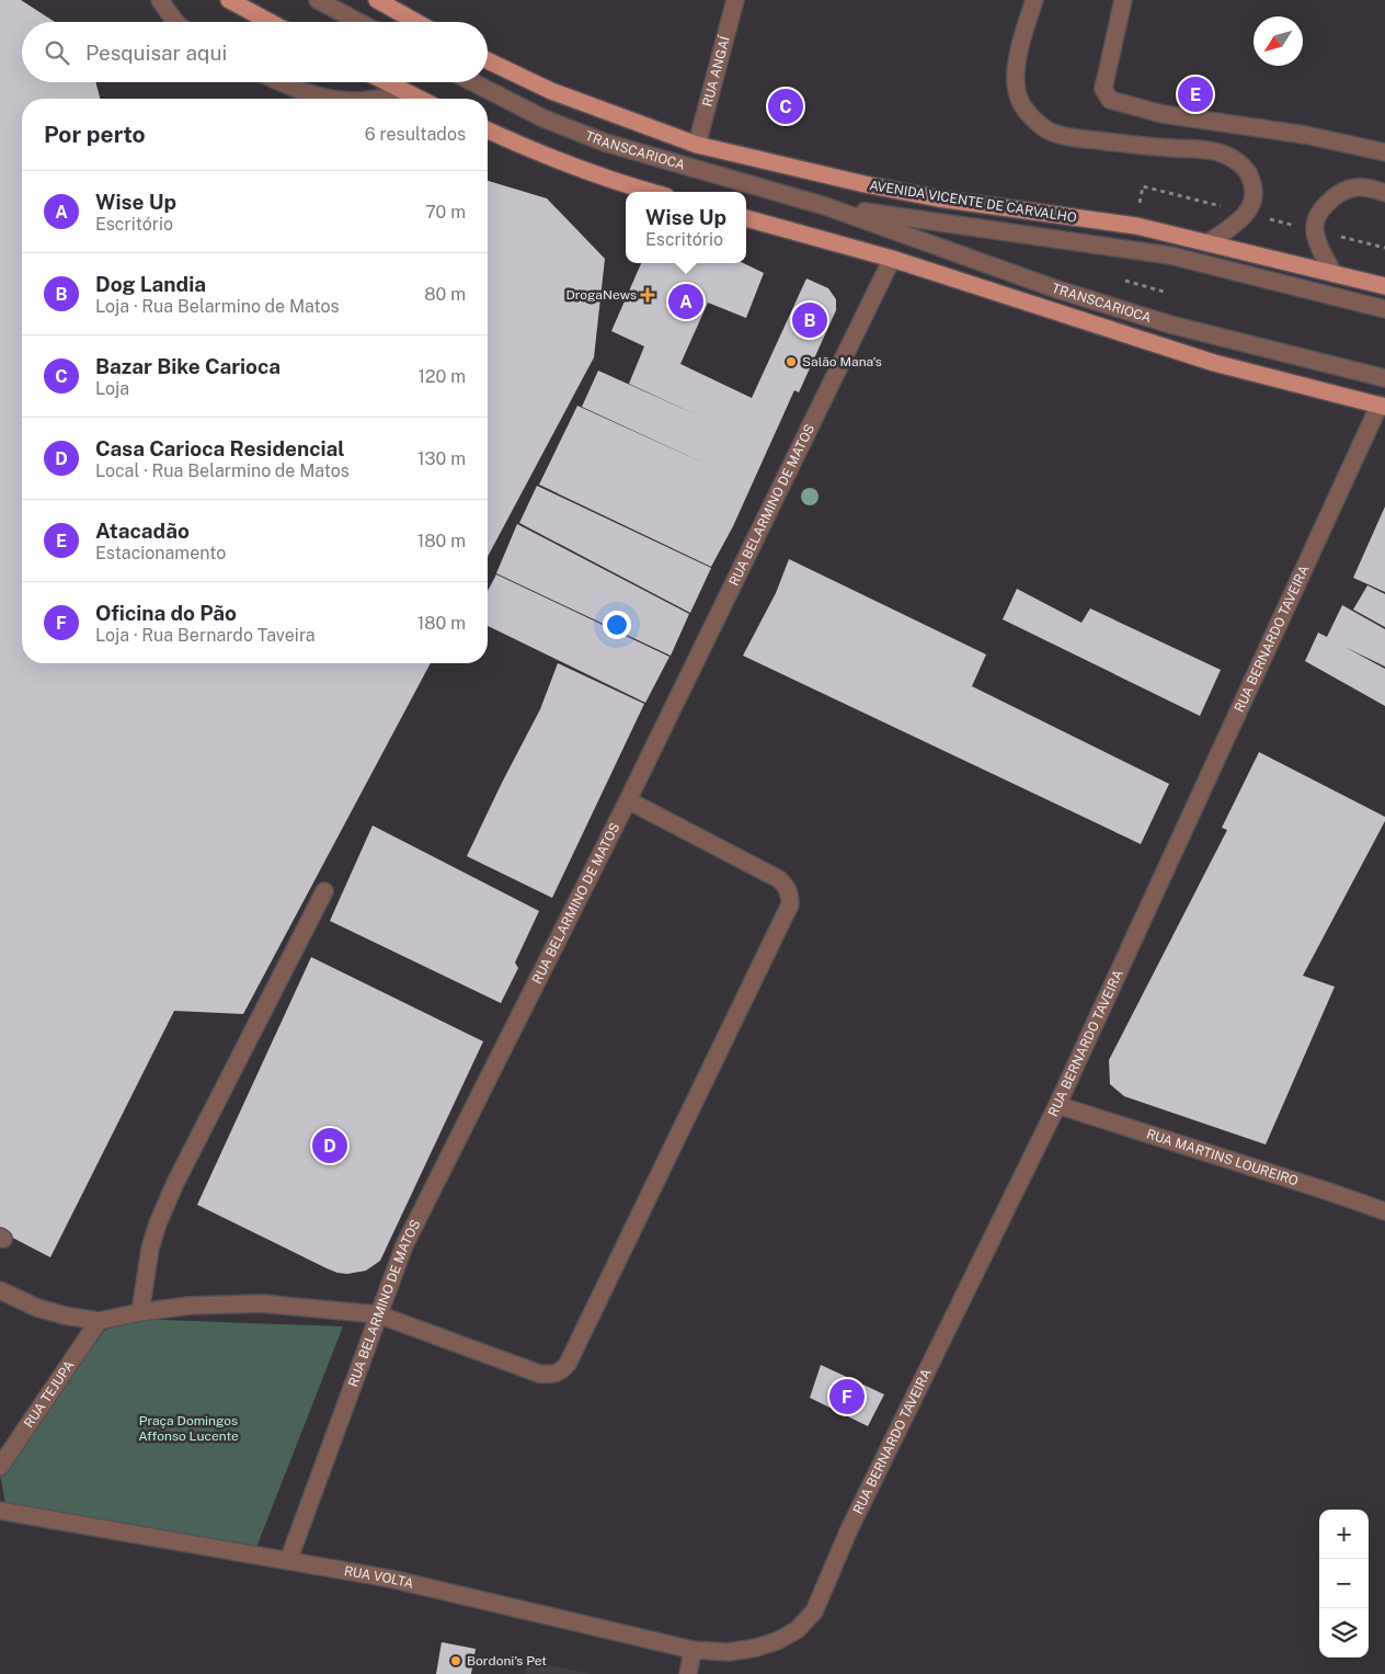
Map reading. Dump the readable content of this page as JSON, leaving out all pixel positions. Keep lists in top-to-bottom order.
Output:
{
  "streets": {
    "main road": ["AVENIDA VICENTE DE CARVALHO"],
    "street": [
      "RUA ANGAÍ",
      "TRANSCARIOCA",
      "RUA BELARMINO DE MATOS",
      "RUA BERNARDO TAVEIRA",
      "RUA MARTINS LOUREIRO",
      "RUA TEJUPA",
      "RUA VOLTA"
    ]
  },
  "crossings": [
    ["RUA ANGAÍ", "AVENIDA VICENTE DE CARVALHO"],
    ["RUA BELARMINO DE MATOS", "RUA VOLTA"],
    ["RUA BERNARDO TAVEIRA", "RUA MARTINS LOUREIRO"],
    ["RUA BERNARDO TAVEIRA", "RUA VOLTA"]
  ],
  "parks": ["Praça Domingos Affonso Lucente"],
  "places": {
    "health": ["DrogaNews"],
    "other": ["Salão Mana's", "Bordoni's Pet"]
  },
  "north": "bottom left",
  "page": {
    "search": "Pesquisar aqui",
    "pins": [
      "E",
      "C",
      "A",
      "B",
      "D",
      "F"
    ],
    "heading": ["Por perto", "6 resultados"],
    "list": [
      {
        "mark": "A",
        "name": "Wise Up",
        "note": "Escritório",
        "value": "70 m"
      },
      {
        "mark": "B",
        "name": "Dog Landia",
        "note": "Loja · Rua Belarmino de Matos",
        "value": "80 m"
      },
      {
        "mark": "C",
        "name": "Bazar Bike Carioca",
        "note": "Loja",
        "value": "120 m"
      },
      {
        "mark": "D",
        "name": "Casa Carioca Residencial",
        "note": "Local · Rua Belarmino de Matos",
        "value": "130 m"
      },
      {
        "mark": "E",
        "name": "Atacadão",
        "note": "Estacionamento",
        "value": "180 m"
      },
      {
        "mark": "F",
        "name": "Oficina do Pão",
        "note": "Loja · Rua Bernardo Taveira",
        "value": "180 m"
      }
    ],
    "popup": ["Wise Up", "Escritório"],
    "map_buttons": ["+", "−"]
  }
}
